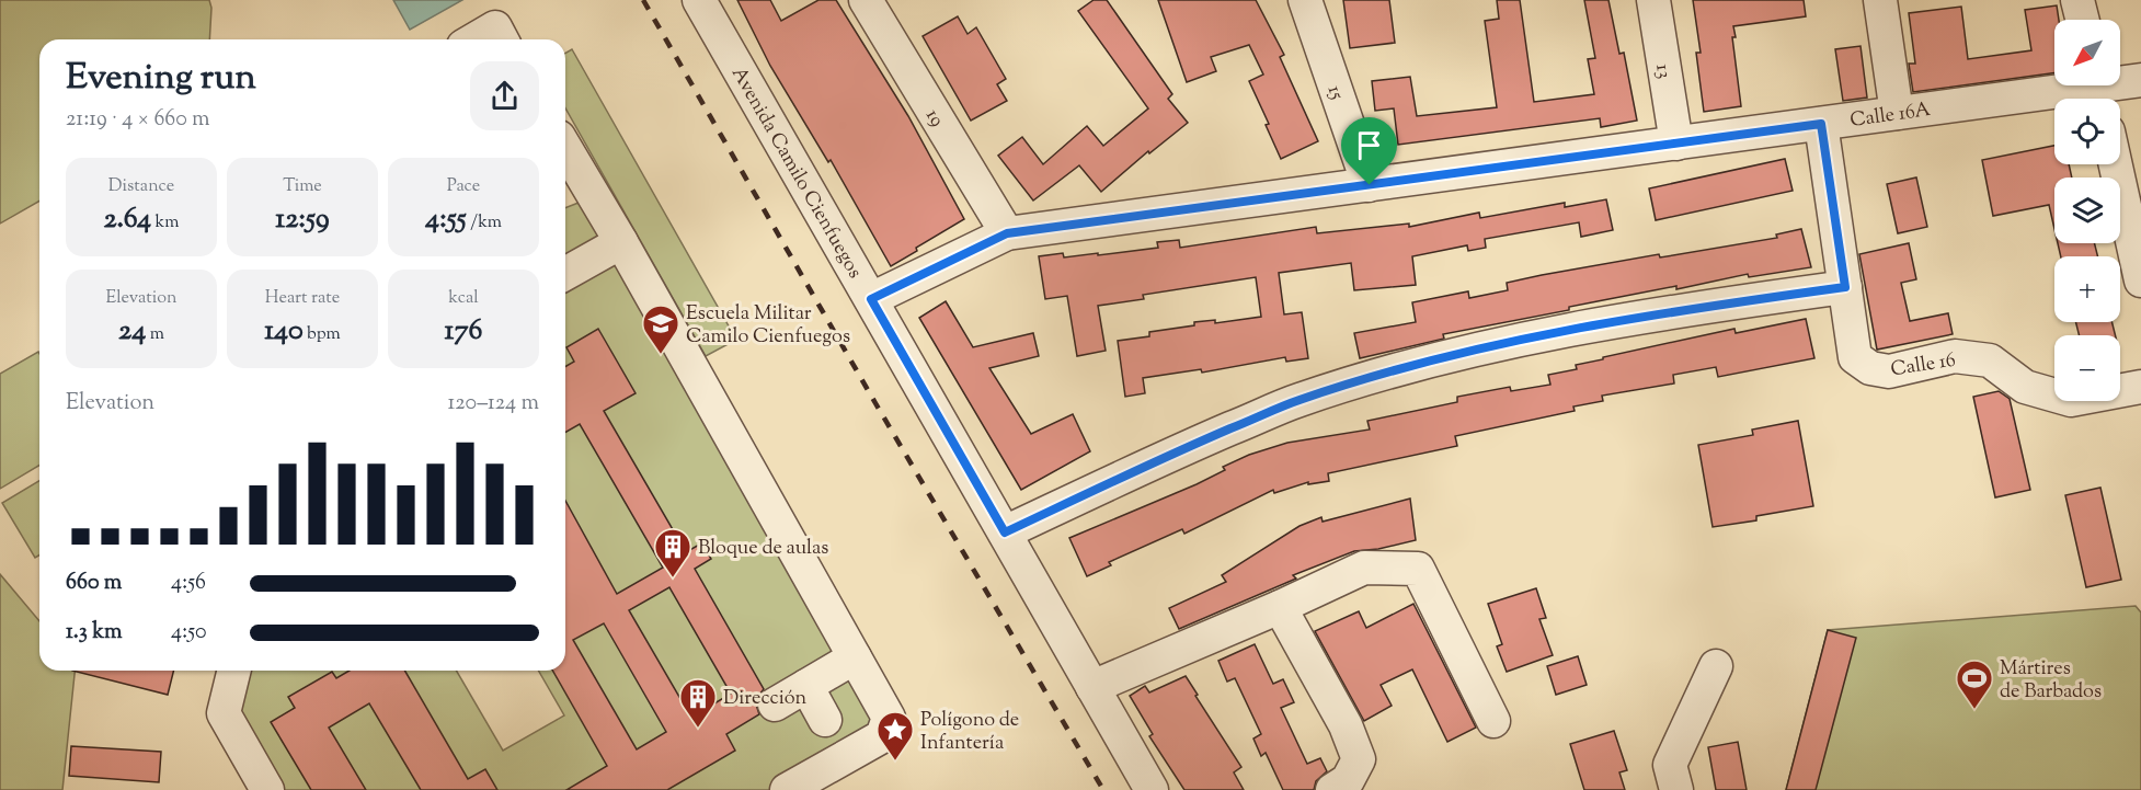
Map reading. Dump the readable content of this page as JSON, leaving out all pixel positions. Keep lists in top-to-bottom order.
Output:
{
  "streets": {
    "street": [
      "13",
      "15",
      "Calle 16A",
      "19",
      "Avenida Camilo Cienfuegos",
      "Calle 16"
    ]
  },
  "crossings": [
    ["13", "Calle 16A"],
    ["15", "Calle 16A"],
    ["Calle 16A", "19"],
    ["Calle 16A", "Avenida Camilo Cienfuegos"]
  ],
  "places": {
    "school or university": ["Escuela Militar Camilo Cienfuegos"],
    "building": ["Bloque de aulas", "Dirección"],
    "sports": ["Mártires de Barbados"],
    "place": ["Polígono de Infantería"]
  },
  "north": "bottom left",
  "page": {
    "map_buttons": ["+", "−"],
    "heading": ["Evening run", "21:19 · 4 × 660 m"],
    "stats": [
      ["Distance", "2.64 km"],
      ["Time", "12:59"],
      ["Pace", "4:55 /km"],
      ["Elevation", "24 m"],
      ["Heart rate", "140 bpm"],
      ["kcal", "176"]
    ],
    "chart": ["Elevation", "120–124 m"],
    "list": [
      {
        "name": "660 m",
        "note": "4:56"
      },
      {
        "name": "1.3 km",
        "note": "4:50"
      }
    ]
  }
}
